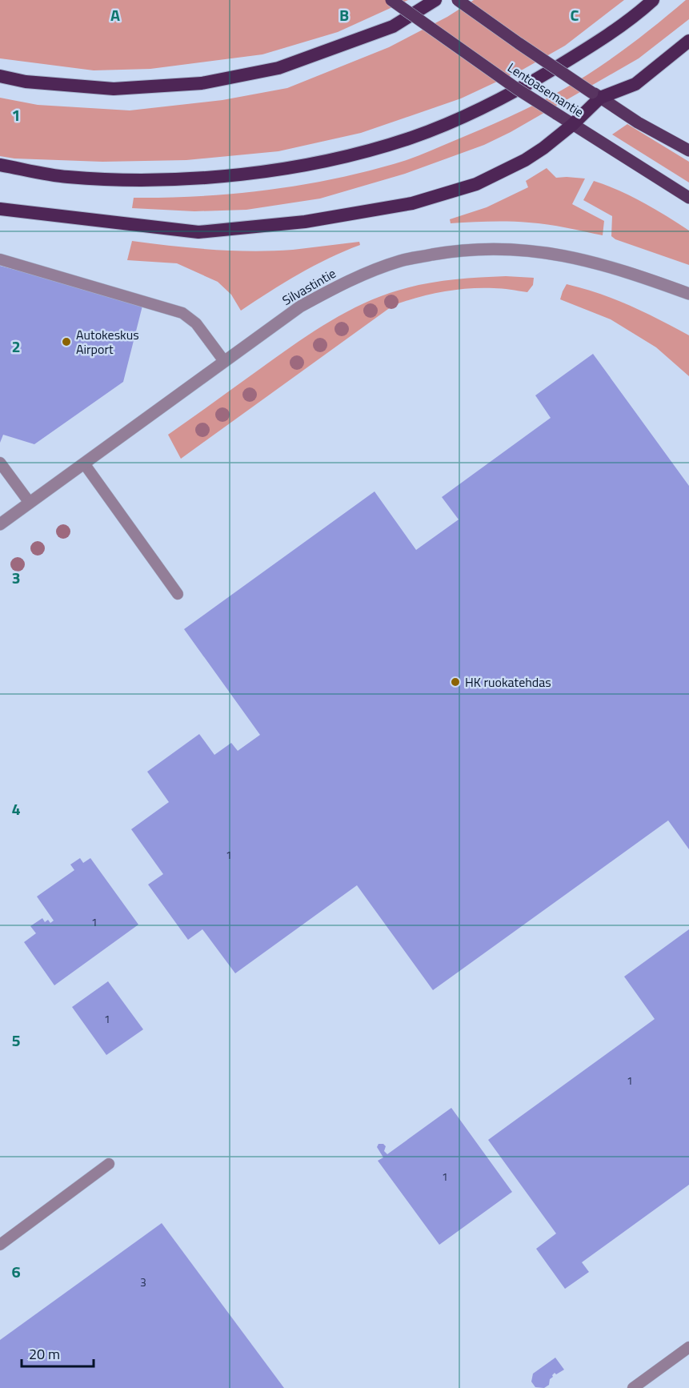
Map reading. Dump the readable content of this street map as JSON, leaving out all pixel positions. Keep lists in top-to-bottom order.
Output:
{
  "streets": {
    "main road": ["Lentoasemantie"],
    "street": ["Silvastintie"]
  },
  "places": ["Autokeskus Airport", "HK ruokatehdas"],
  "house_numbers": [
    "1",
    "1",
    "1",
    "1",
    "1",
    "3"
  ],
  "scale_bar": "20 m",
  "grid": {
    "columns": ["A", "B", "C"],
    "rows": [
      "1",
      "2",
      "3",
      "4",
      "5",
      "6"
    ]
  }
}
